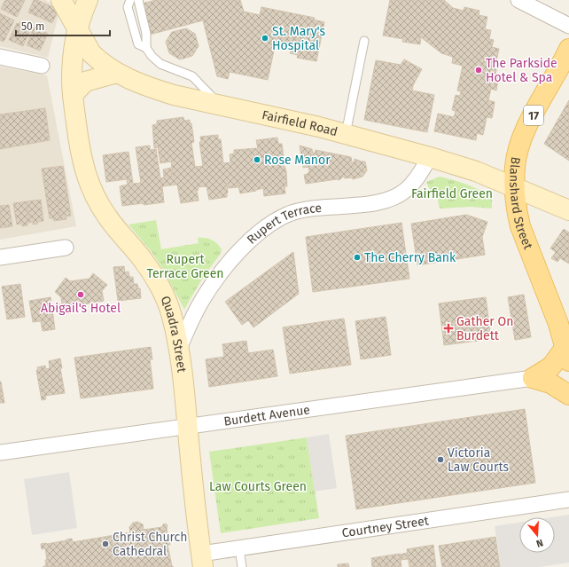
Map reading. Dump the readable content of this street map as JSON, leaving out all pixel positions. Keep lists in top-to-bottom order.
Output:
{
  "streets": {
    "main road": [
      "17",
      "Fairfield Road",
      "Blanshard Street",
      "Quadra Street"
    ],
    "street": ["Rupert Terrace", "Burdett Avenue", "Courtney Street"]
  },
  "crossings": [
    ["Fairfield Road", "Blanshard Street"],
    ["Fairfield Road", "Rupert Terrace"],
    ["Fairfield Road", "Quadra Street"],
    ["Rupert Terrace", "Quadra Street"],
    ["Quadra Street", "Burdett Avenue"],
    ["Quadra Street", "Courtney Street"]
  ],
  "parks": ["Fairfield Green", "Rupert Terrace Green", "Law Courts Green"],
  "places": {
    "other": [
      "St. Mary's Hospital",
      "The Parkside Hotel & Spa",
      "Rose Manor",
      "The Cherry Bank",
      "Abigail's Hotel",
      "Victoria Law Courts",
      "Christ Church Cathedral"
    ],
    "health": ["Gather On Burdett"]
  },
  "scale_bar": "50 m",
  "north": "bottom"
}
